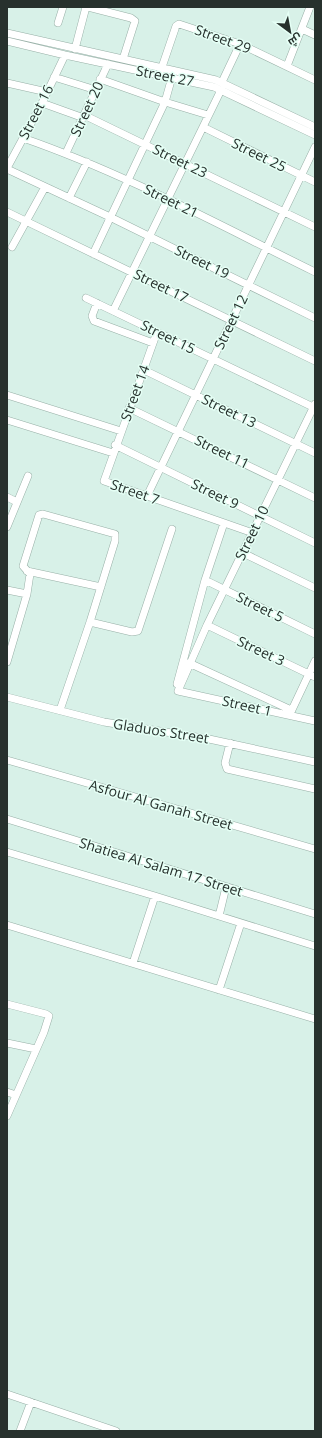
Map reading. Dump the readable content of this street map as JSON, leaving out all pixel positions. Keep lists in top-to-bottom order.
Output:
{
  "streets": {
    "street": [
      "Street 29",
      "Street 27",
      "Street 20",
      "Street 16",
      "Street 25",
      "Street 23",
      "Street 21",
      "Street 19",
      "Street 17",
      "Street 12",
      "Street 15",
      "Street 14",
      "Street 13",
      "Street 11",
      "Street 7",
      "Street 9",
      "Street 10",
      "Street 5",
      "Street 3",
      "Street 1",
      "Gladuos Street",
      "Asfour Al Ganah Street",
      "Shatiea Al Salam 17 Street"
    ]
  },
  "crossings": [
    ["Street 29", "Street 27"],
    ["Street 27", "Street 20"],
    ["Street 27", "Street 16"],
    ["Street 20", "Street 23"],
    ["Street 20", "Street 21"],
    ["Street 16", "Street 23"],
    ["Street 16", "Street 21"],
    ["Street 16", "Street 19"],
    ["Street 25", "Street 12"],
    ["Street 23", "Street 12"],
    ["Street 21", "Street 12"],
    ["Street 19", "Street 12"],
    ["Street 17", "Street 12"],
    ["Street 12", "Street 15"],
    ["Street 12", "Street 13"],
    ["Street 12", "Street 11"],
    ["Street 12", "Street 7"],
    ["Street 12", "Street 9"],
    ["Street 15", "Street 14"],
    ["Street 15", "Street 10"],
    ["Street 14", "Street 13"],
    ["Street 14", "Street 11"],
    ["Street 14", "Street 7"],
    ["Street 14", "Street 9"],
    ["Street 13", "Street 10"],
    ["Street 11", "Street 10"],
    ["Street 7", "Street 10"],
    ["Street 9", "Street 10"],
    ["Street 10", "Street 5"],
    ["Street 10", "Street 3"],
    ["Street 10", "Street 1"]
  ],
  "north": "bottom right"
}
